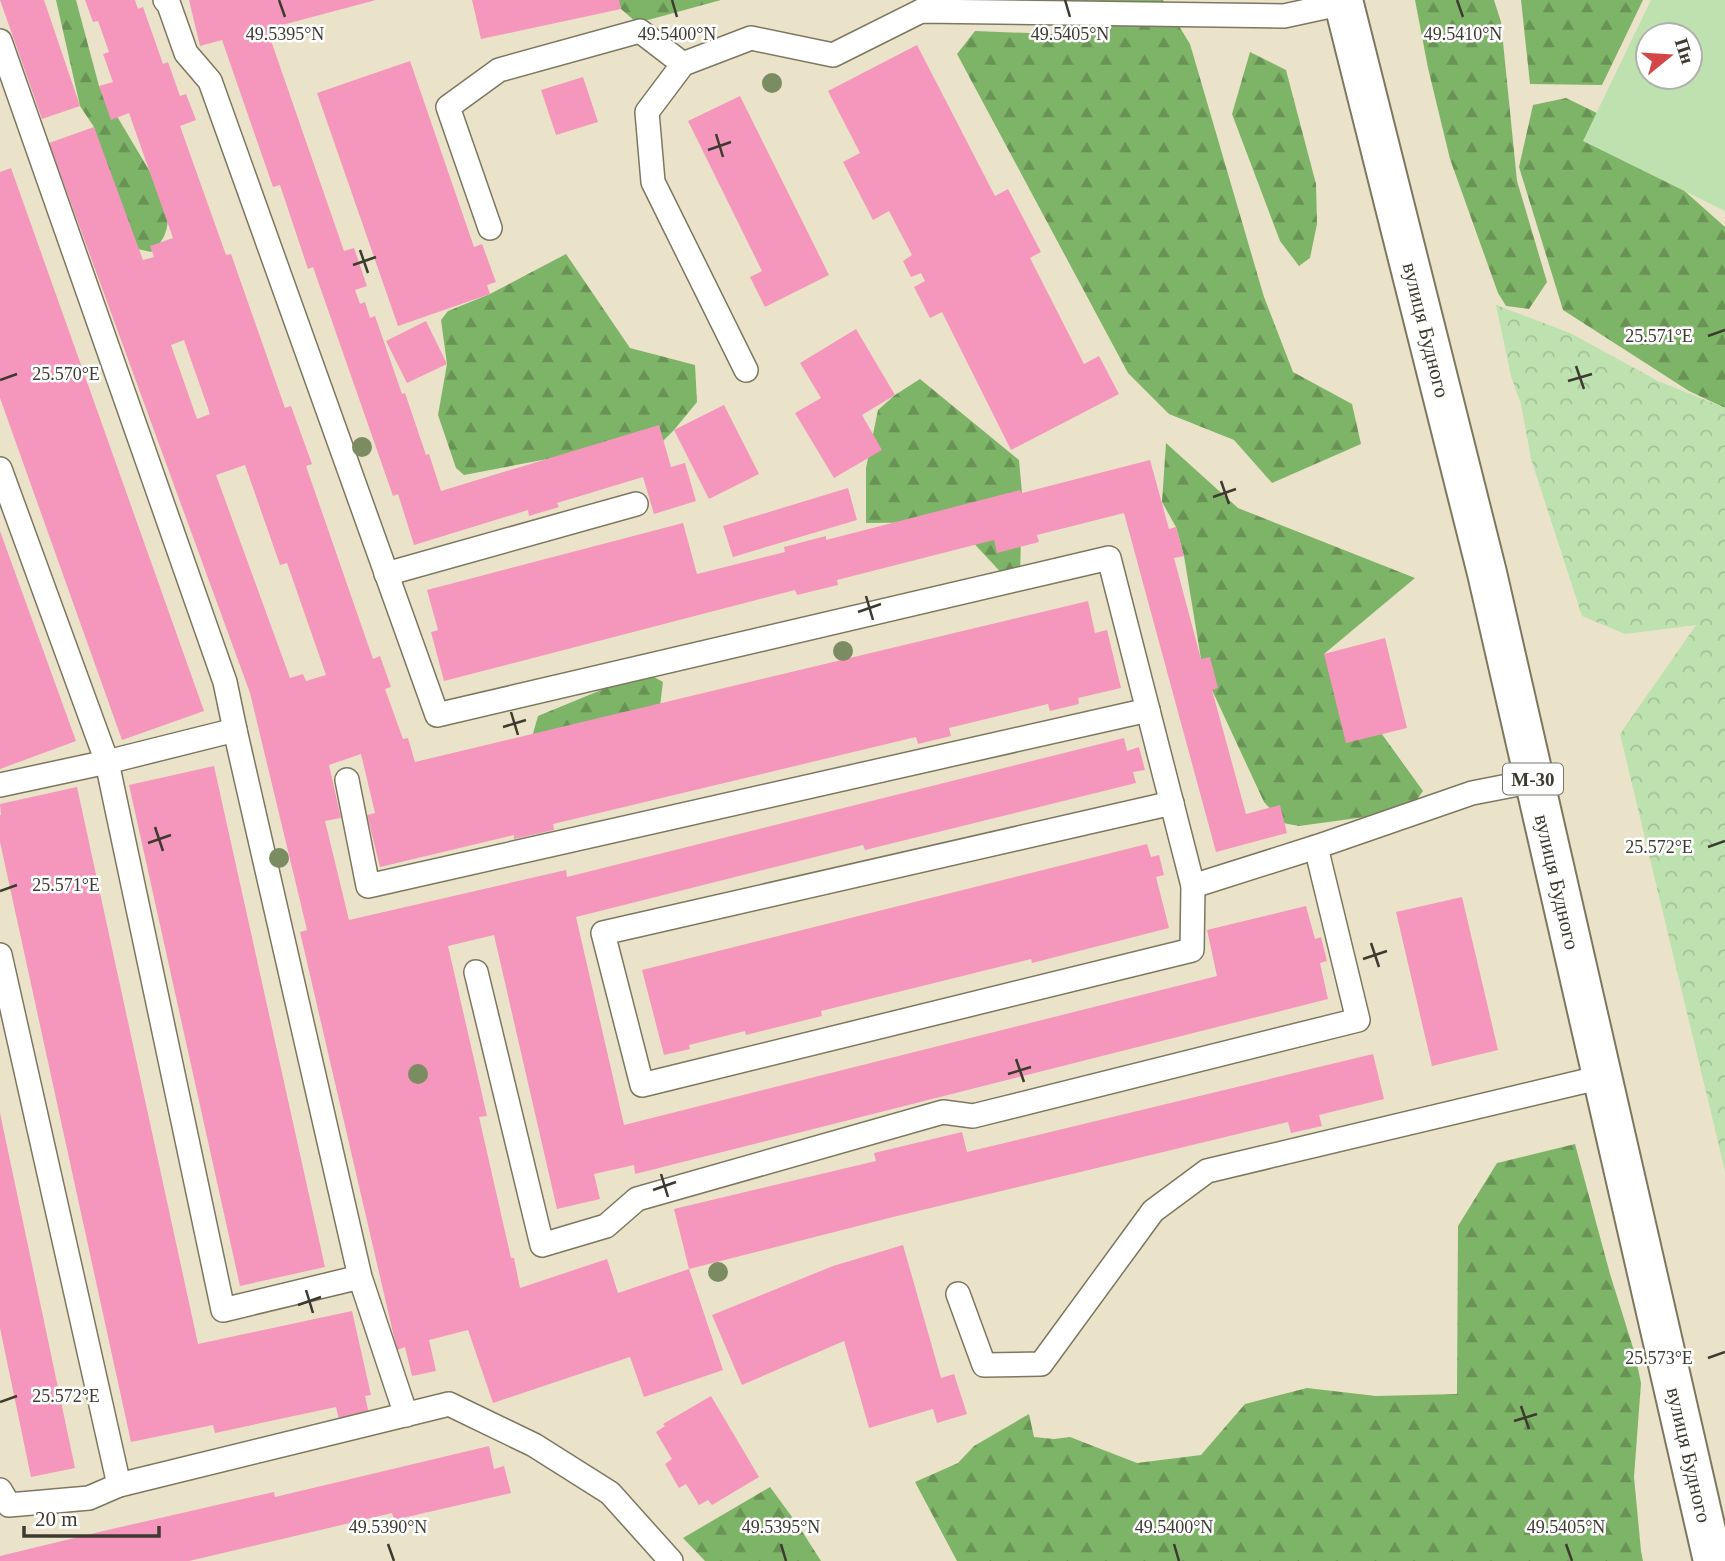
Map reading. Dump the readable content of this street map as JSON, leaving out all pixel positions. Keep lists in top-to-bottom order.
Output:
{
  "streets": {
    "highway": ["вулиця Будного", "М-30"]
  },
  "scale_bar": "20 m",
  "north": "right",
  "coordinates": [
    "49.5395°N",
    "49.5400°N",
    "49.5405°N",
    "49.5410°N",
    "25.571°E",
    "25.570°E",
    "25.572°E",
    "25.573°E",
    "49.5390°N"
  ]
}
